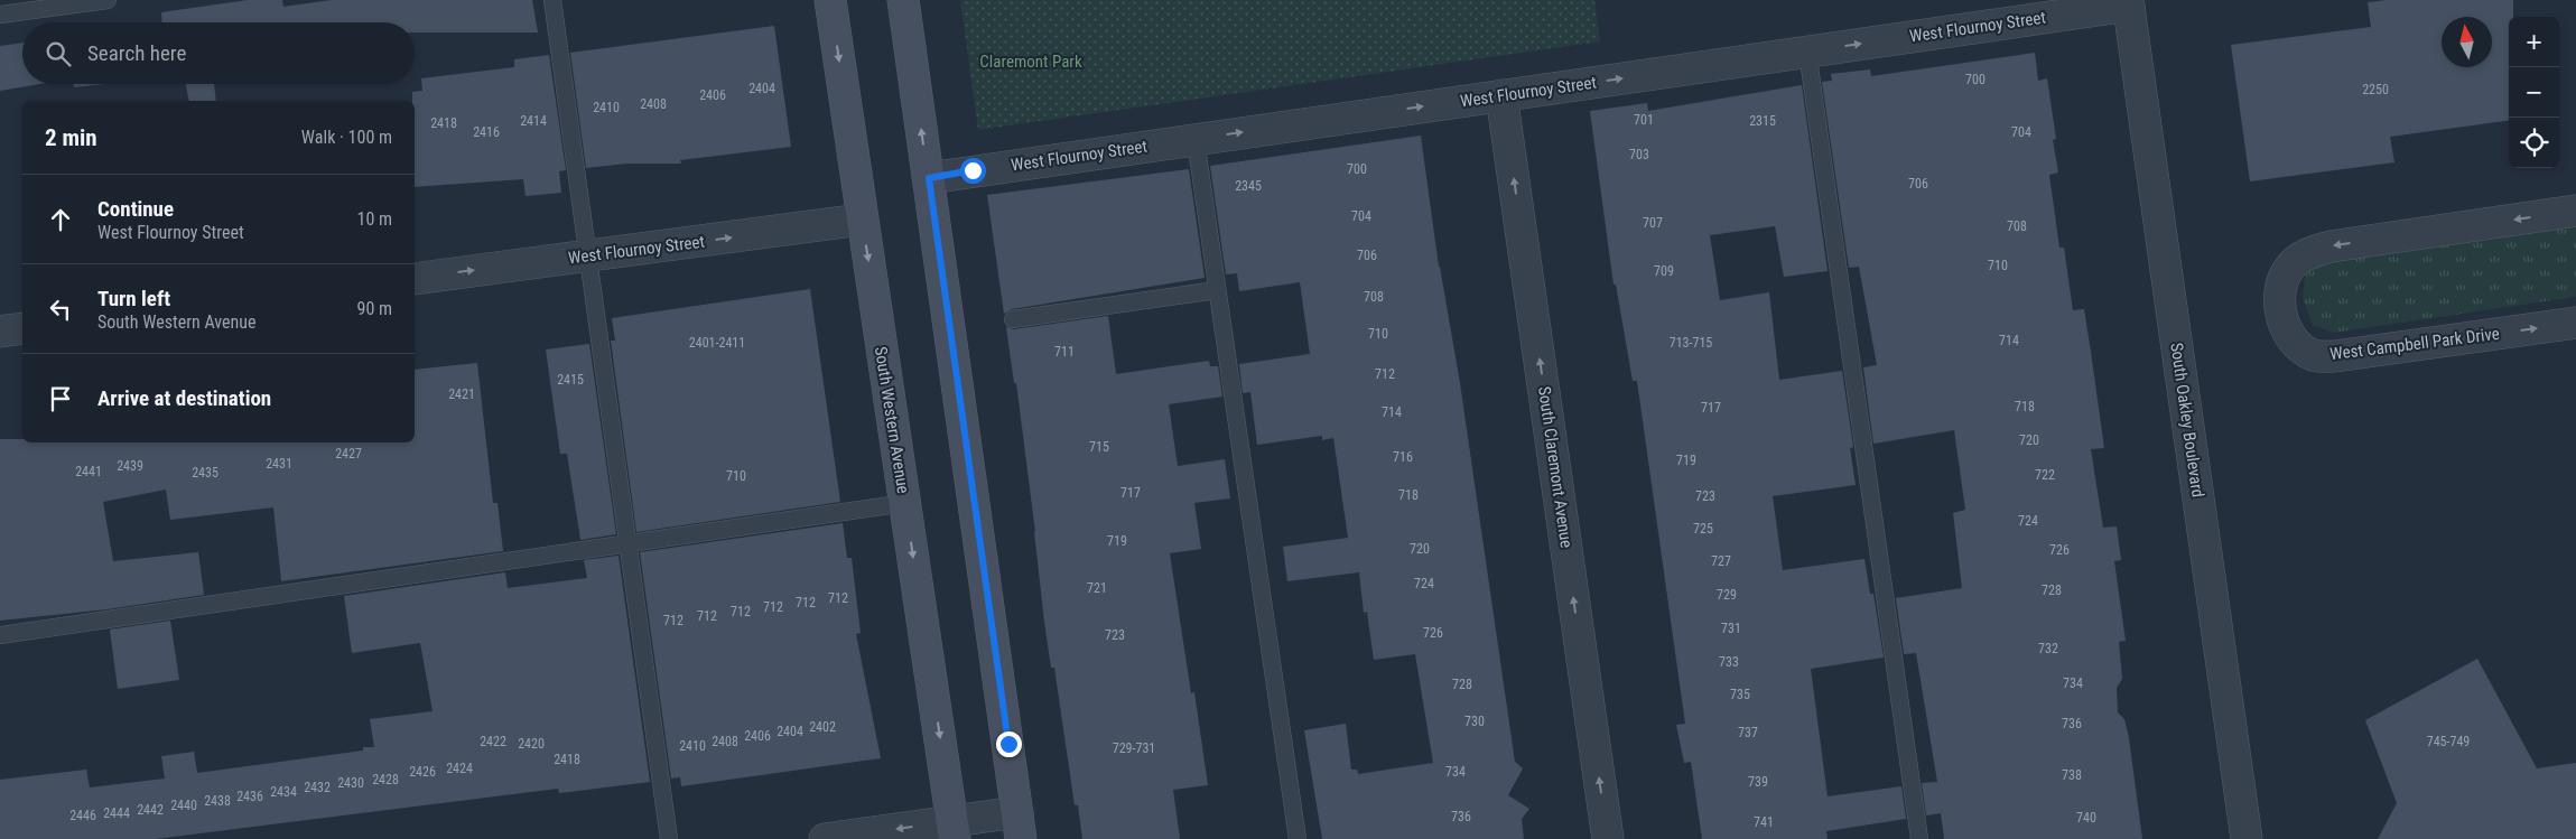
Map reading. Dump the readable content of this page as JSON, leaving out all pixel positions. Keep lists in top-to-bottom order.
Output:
{
  "streets": {
    "main road": ["South Western Avenue"],
    "street": [
      "West Flournoy Street",
      "West Campbell Park Drive",
      "South Oakley Boulevard",
      "South Claremont Avenue"
    ]
  },
  "crossings": [
    ["West Flournoy Street", "South Western Avenue"],
    ["West Flournoy Street", "South Oakley Boulevard"],
    ["West Flournoy Street", "South Claremont Avenue"]
  ],
  "one_way": ["West Flournoy Street", "South Claremont Avenue"],
  "parks": ["Claremont Park"],
  "house_numbers": [
    "700",
    "2404",
    "2250",
    "2406",
    "2408",
    "2410",
    "701",
    "2414",
    "2315",
    "2418",
    "2416",
    "704",
    "703",
    "700",
    "706",
    "2345",
    "704",
    "707",
    "708",
    "706",
    "710",
    "709",
    "708",
    "710",
    "714",
    "2401-2411",
    "713-715",
    "711",
    "712",
    "2415",
    "2421",
    "718",
    "717",
    "714",
    "720",
    "715",
    "2427",
    "716",
    "719",
    "2431",
    "2439",
    "2441",
    "2435",
    "722",
    "710",
    "717",
    "718",
    "723",
    "724",
    "725",
    "719",
    "720",
    "726",
    "727",
    "724",
    "721",
    "728",
    "729",
    "712",
    "712",
    "712",
    "712",
    "712",
    "712",
    "731",
    "726",
    "723",
    "732",
    "733",
    "734",
    "728",
    "735",
    "730",
    "736",
    "2402",
    "2404",
    "737",
    "2406",
    "2422",
    "2408",
    "745-749",
    "2420",
    "2410",
    "729-731",
    "2418",
    "2424",
    "2426",
    "734",
    "738",
    "2428",
    "739",
    "2430",
    "2432",
    "2434",
    "2436",
    "2438",
    "2440",
    "2442",
    "2444",
    "2446",
    "736",
    "740",
    "741"
  ],
  "north": "top",
  "page": {
    "map_buttons": ["+", "−"],
    "search": "Search here",
    "heading": ["2 min", "Walk · 100 m"],
    "list": [
      ["Continue", "West Flournoy Street", "10 m"],
      ["Turn left", "South Western Avenue", "90 m"],
      "Arrive at destination"
    ]
  }
}
